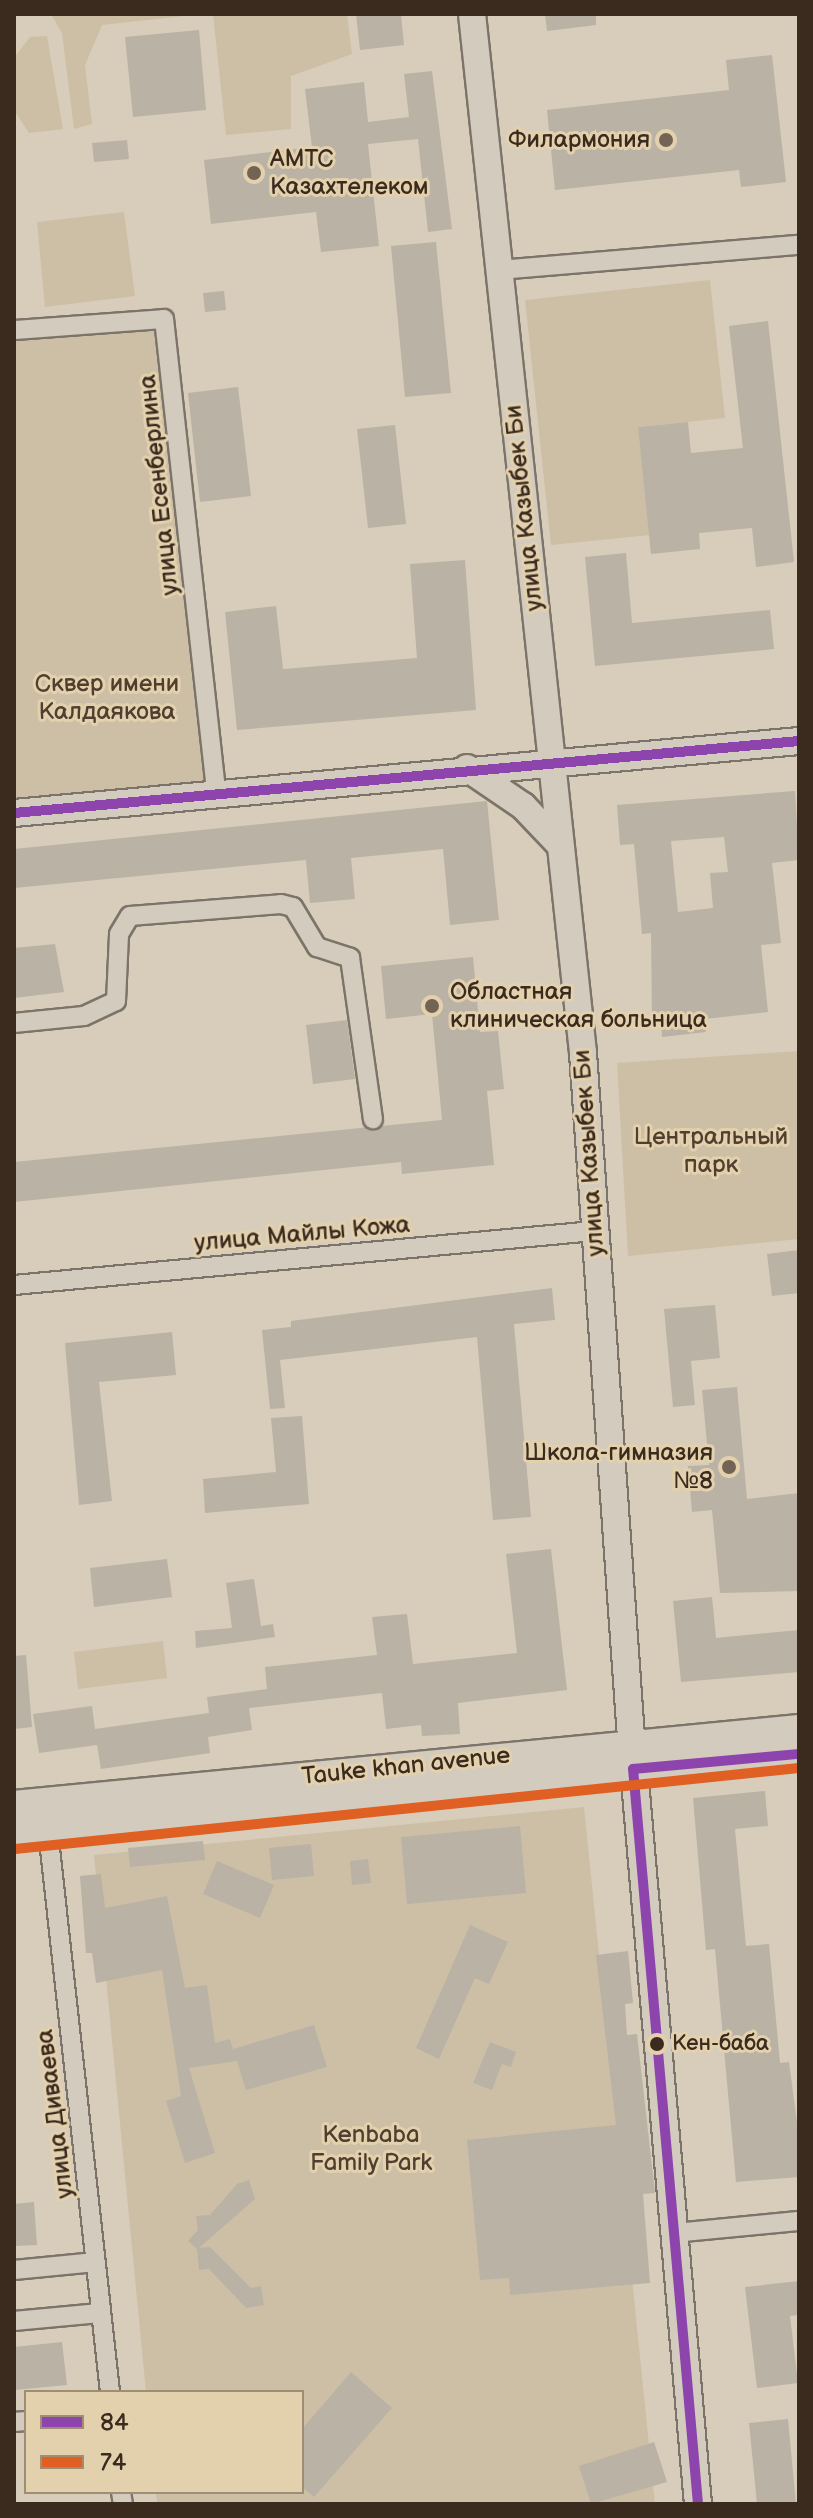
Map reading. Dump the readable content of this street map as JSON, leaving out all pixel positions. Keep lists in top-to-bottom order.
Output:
{
  "streets": {
    "main road": ["улица Казыбек Би", "Tauke khan avenue"],
    "street": ["улица Есенберлина", "улица Майлы Кожа", "улица Диваева"]
  },
  "crossings": [
    ["улица Казыбек Би", "улица Майлы Кожа"],
    ["улица Казыбек Би", "Tauke khan avenue"],
    ["Tauke khan avenue", "улица Диваева"]
  ],
  "parks": ["Сквер имени Калдаякова", "Центральный парк", "Kenbaba Family Park"],
  "places": [
    "Филармония",
    "АМТС Казахтелеком",
    "Областная клиническая больница",
    "Школа-гимназия №8",
    "Кен-баба"
  ],
  "lines": ["transit line 84", "transit line 74"],
  "legend": ["84", "74"]
}
